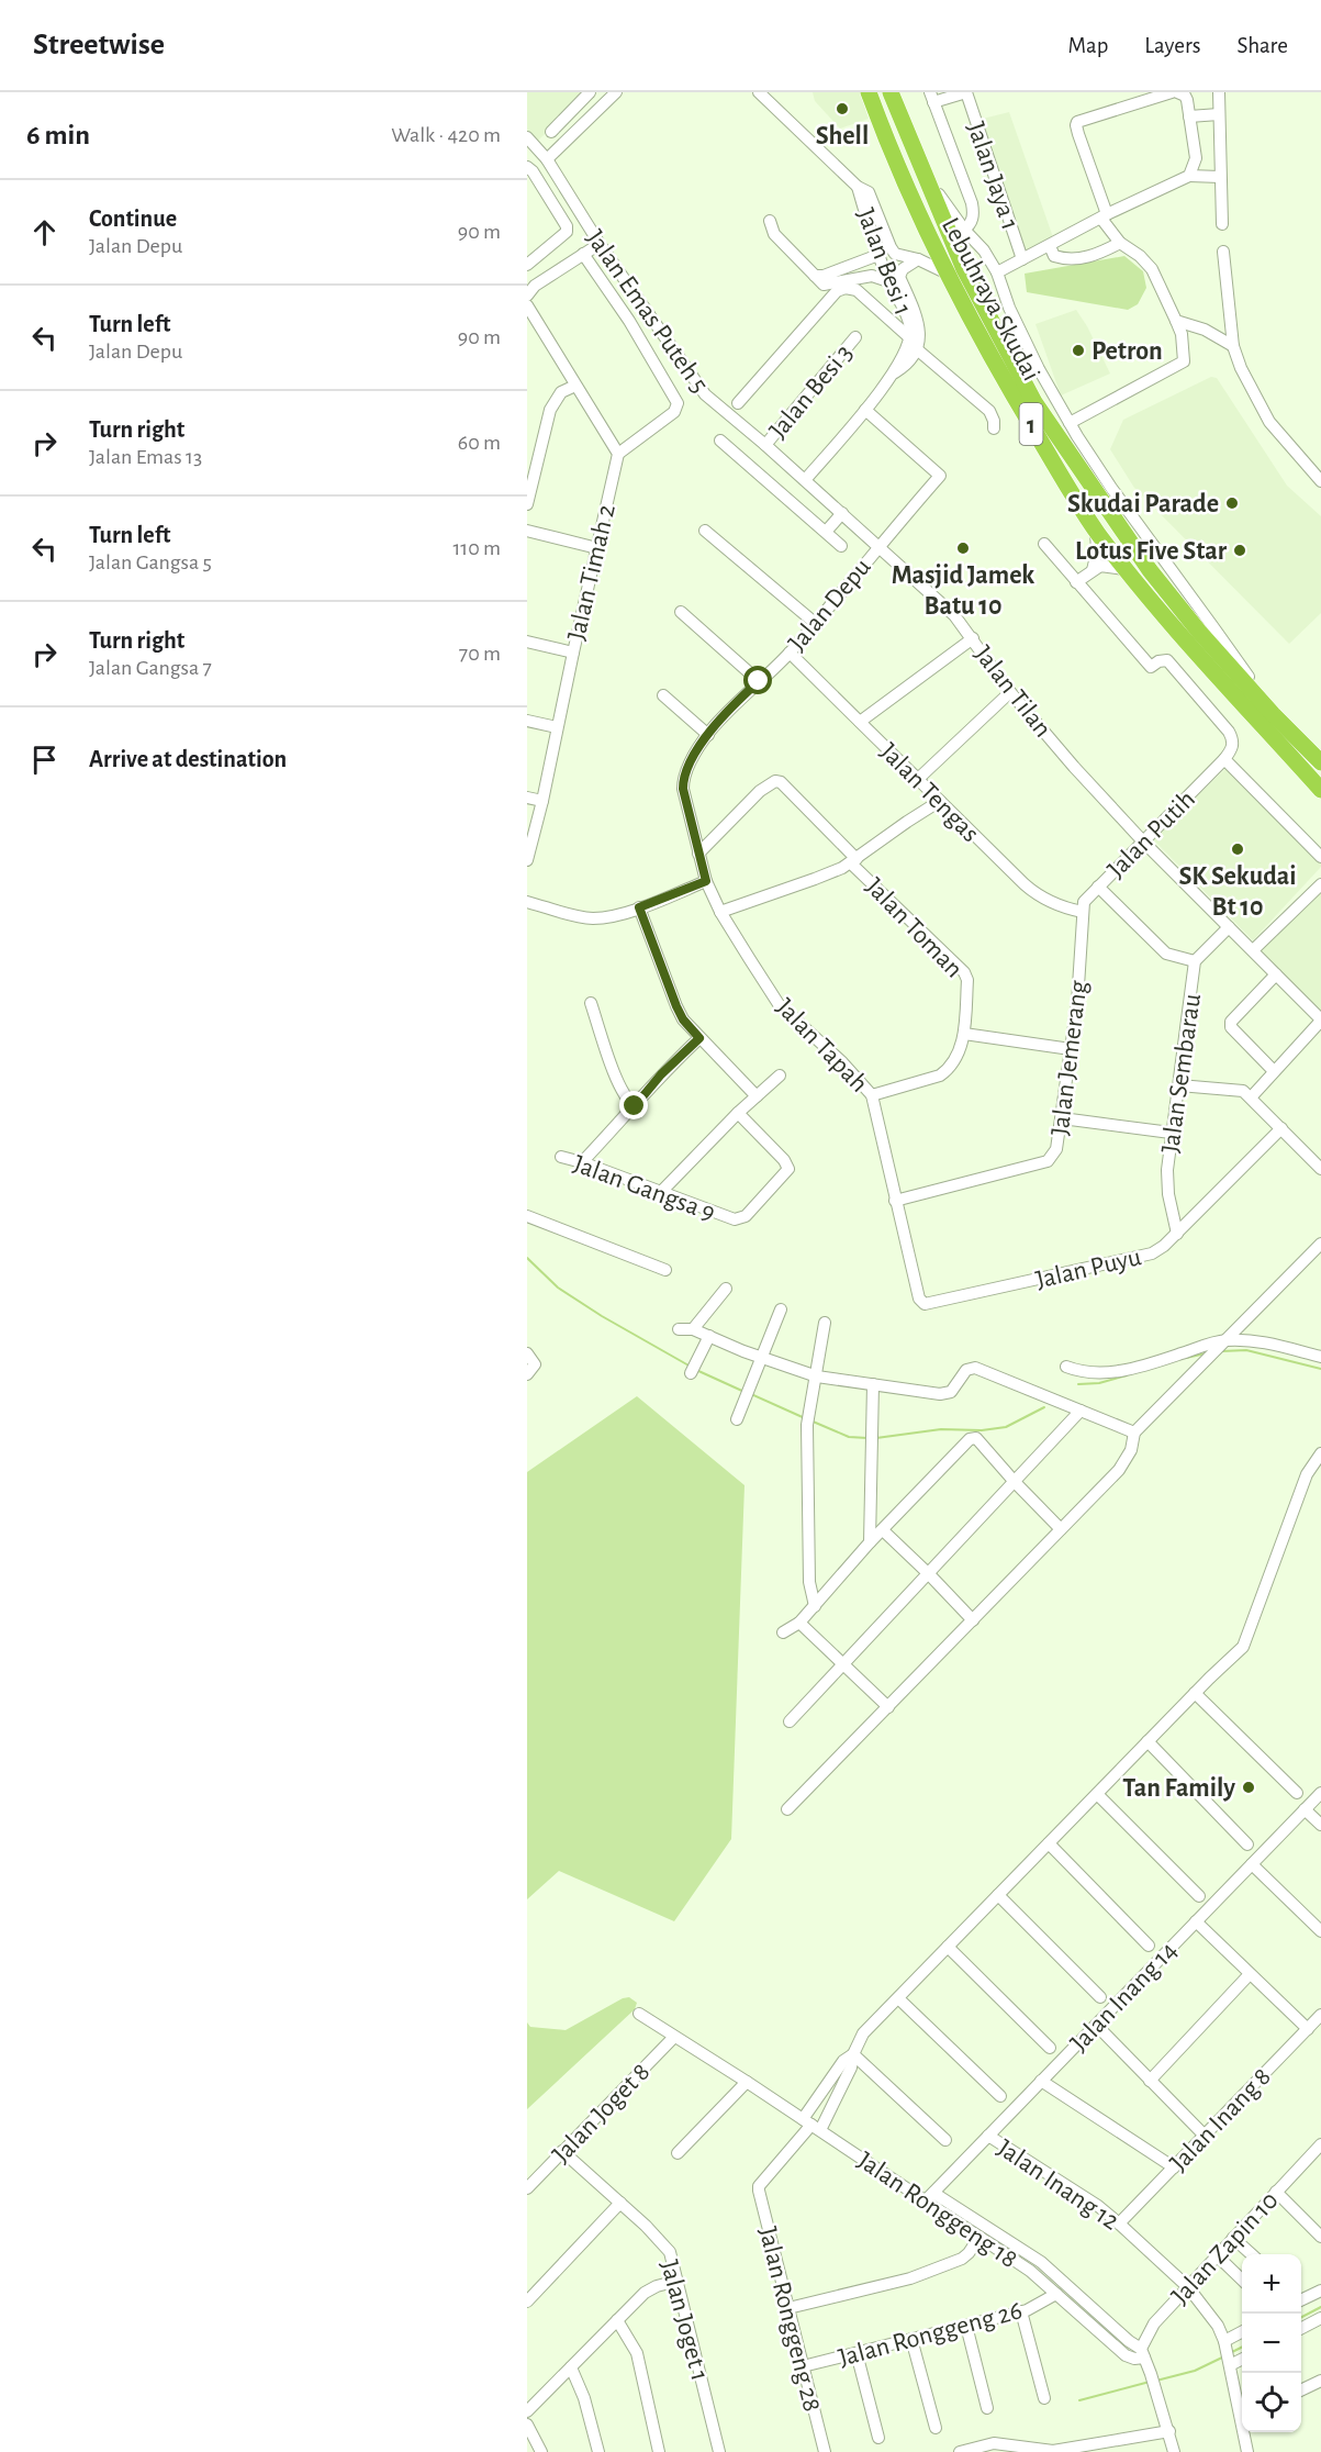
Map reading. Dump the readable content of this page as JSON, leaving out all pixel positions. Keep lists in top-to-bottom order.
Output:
{
  "streets": {
    "highway": ["Lebuhraya Skudai", "1"],
    "street": [
      "Jalan Jaya 1",
      "Jalan Besi 1",
      "Jalan Emas Puteh 5",
      "Jalan Besi 3",
      "Jalan Timah 2",
      "Jalan Depu",
      "Jalan Tilan",
      "Jalan Tengas",
      "Jalan Putih",
      "Jalan Toman",
      "Jalan Tapah",
      "Jalan Jemerang",
      "Jalan Sembarau",
      "Jalan Gangsa 9",
      "Jalan Puyu",
      "Jalan Inang 14",
      "Jalan Joget 8",
      "Jalan Inang 8",
      "Jalan Inang 12",
      "Jalan Ronggeng 18",
      "Jalan Zapin 10",
      "Jalan Ronggeng 28",
      "Jalan Joget 1",
      "Jalan Ronggeng 26"
    ]
  },
  "crossings": [
    ["Jalan Besi 1", "Lebuhraya Skudai"],
    ["Jalan Besi 1", "Jalan Emas Puteh 5"],
    ["Jalan Besi 1", "Jalan Depu"],
    ["Jalan Emas Puteh 5", "Jalan Besi 3"],
    ["Jalan Emas Puteh 5", "Jalan Depu"],
    ["Jalan Emas Puteh 5", "Jalan Tilan"],
    ["Jalan Depu", "Jalan Tilan"],
    ["Jalan Depu", "Jalan Tengas"],
    ["Jalan Depu", "Jalan Toman"],
    ["Jalan Depu", "Jalan Tapah"],
    ["Jalan Tilan", "Jalan Putih"],
    ["Jalan Tilan", "Jalan Sembarau"],
    ["Jalan Tengas", "Jalan Putih"],
    ["Jalan Tengas", "Jalan Jemerang"],
    ["Jalan Putih", "Jalan Jemerang"],
    ["Jalan Toman", "Jalan Tapah"],
    ["Jalan Tapah", "Jalan Jemerang"],
    ["Jalan Tapah", "Jalan Puyu"],
    ["Jalan Sembarau", "Jalan Puyu"],
    ["Jalan Inang 14", "Jalan Inang 12"],
    ["Jalan Inang 14", "Jalan Ronggeng 18"],
    ["Jalan Joget 8", "Jalan Ronggeng 18"],
    ["Jalan Joget 8", "Jalan Joget 1"],
    ["Jalan Inang 8", "Jalan Inang 12"],
    ["Jalan Inang 12", "Jalan Zapin 10"],
    ["Jalan Ronggeng 18", "Jalan Zapin 10"],
    ["Jalan Ronggeng 18", "Jalan Ronggeng 28"],
    ["Jalan Ronggeng 18", "Jalan Ronggeng 26"],
    ["Jalan Ronggeng 28", "Jalan Ronggeng 26"]
  ],
  "places": [
    "Shell",
    "Petron",
    "Skudai Parade",
    "Masjid Jamek Batu 10",
    "Lotus Five Star",
    "SK Sekudai Bt 10",
    "Tan Family"
  ],
  "page": {
    "header": "Streetwise",
    "nav": ["Map", "Layers", "Share"],
    "heading": ["6 min", "Walk · 420 m"],
    "list": [
      ["Continue", "Jalan Depu", "90 m"],
      ["Turn left", "Jalan Depu", "90 m"],
      ["Turn right", "Jalan Emas 13", "60 m"],
      ["Turn left", "Jalan Gangsa 5", "110 m"],
      ["Turn right", "Jalan Gangsa 7", "70 m"],
      "Arrive at destination"
    ],
    "map_buttons": ["+", "−"]
  }
}
